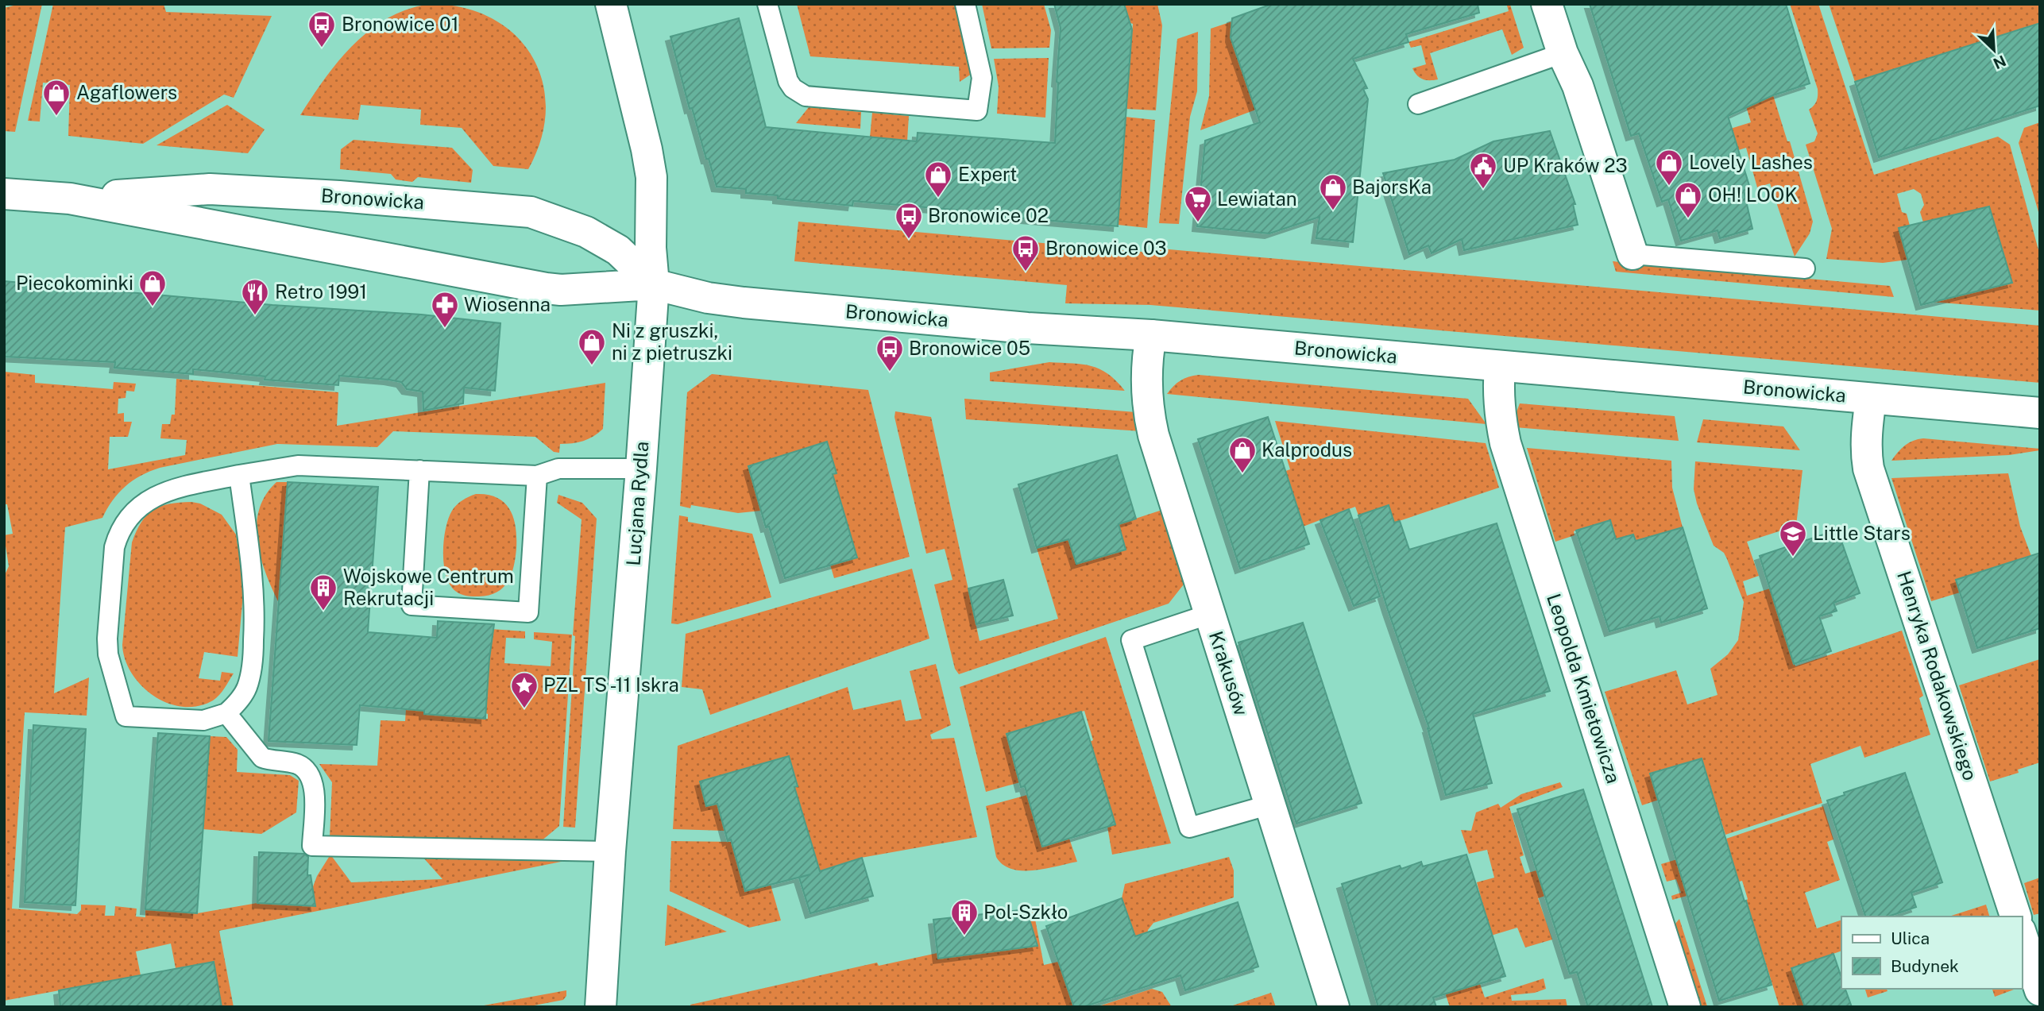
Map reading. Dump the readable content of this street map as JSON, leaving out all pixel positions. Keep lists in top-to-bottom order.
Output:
{
  "streets": {
    "street": [
      "Bronowicka",
      "Lucjana Rydla",
      "Krakusów",
      "Henryka Rodakowskiego",
      "Leopolda Kmietowicza"
    ]
  },
  "crossings": [
    ["Bronowicka", "Lucjana Rydla"],
    ["Bronowicka", "Krakusów"],
    ["Bronowicka", "Henryka Rodakowskiego"],
    ["Bronowicka", "Leopolda Kmietowicza"]
  ],
  "places": {
    "bus stop": [
      "Bronowice 01",
      "Bronowice 02",
      "Bronowice 03",
      "Bronowice 05"
    ],
    "shop": [
      "Agaflowers",
      "Lovely Lashes",
      "Expert",
      "BajorsKa",
      "OH! LOOK",
      "Piecokominki",
      "Ni z gruszki, ni z pietruszki",
      "Kalprodus"
    ],
    "public building": ["UP Kraków 23"],
    "supermarket": ["Lewiatan"],
    "restaurant": ["Retro 1991"],
    "pharmacy": ["Wiosenna"],
    "school or university": ["Little Stars"],
    "building": ["Wojskowe Centrum Rekrutacji", "Pol-Szkło"],
    "place": ["PZL TS -11 Iskra"]
  },
  "legend": ["Ulica", "Budynek"],
  "north": "bottom right"
}
